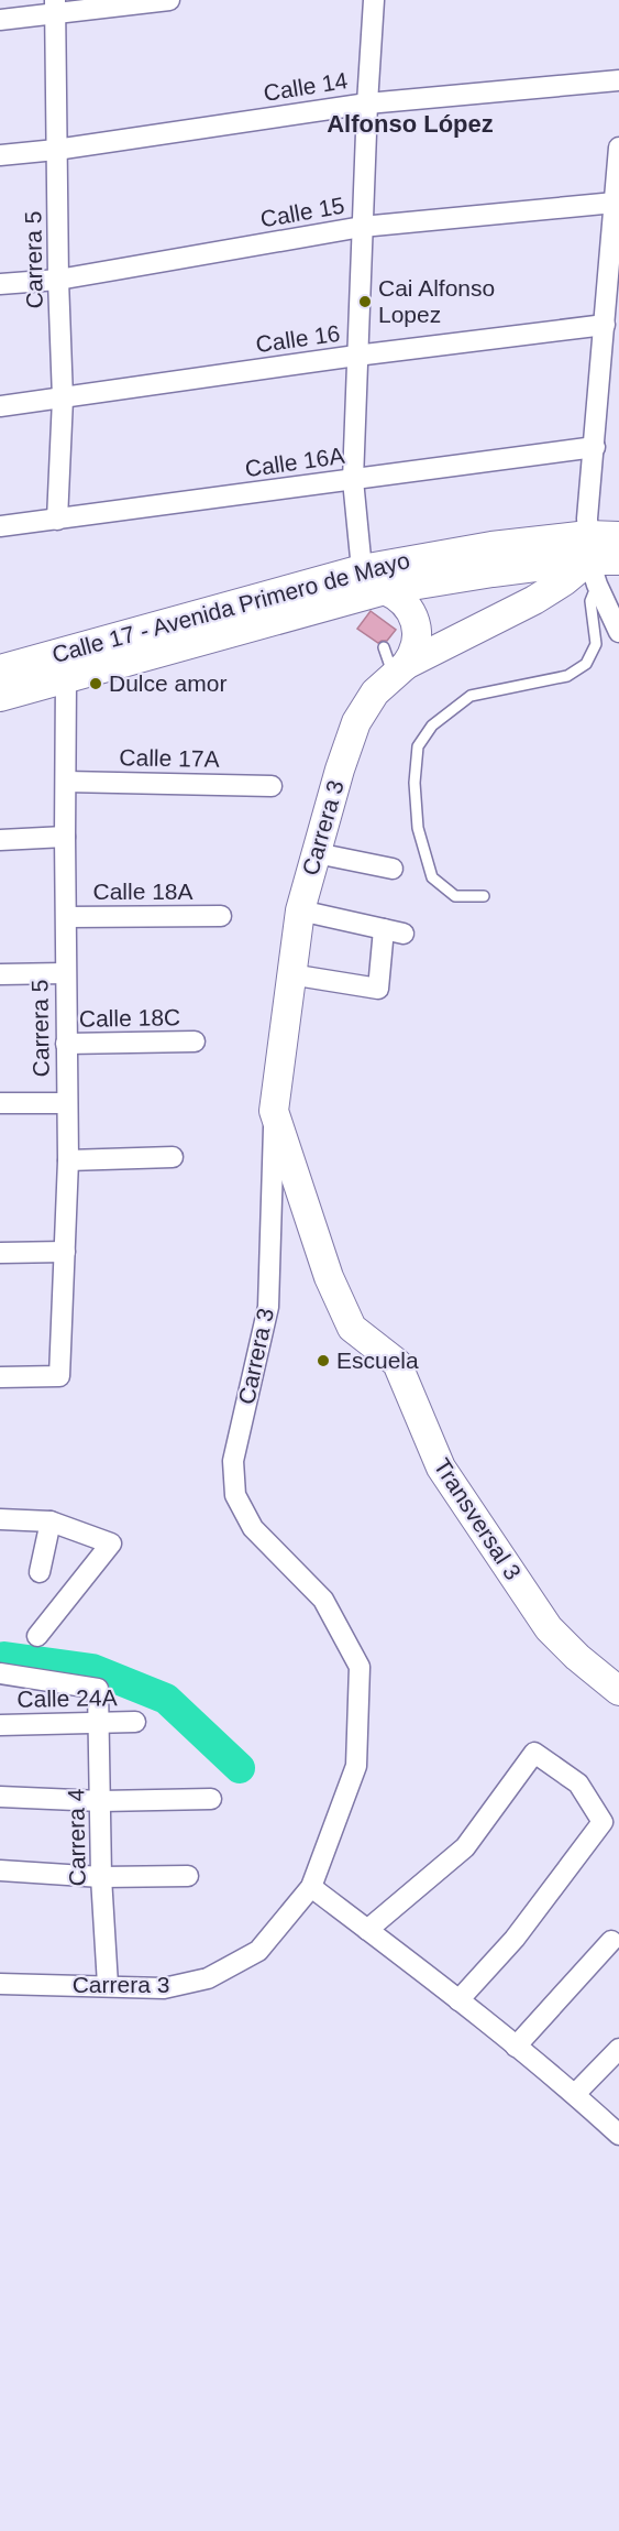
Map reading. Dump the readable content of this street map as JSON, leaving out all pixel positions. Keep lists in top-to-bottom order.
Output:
{
  "streets": {
    "street": [
      "Calle 14",
      "Calle 15",
      "Carrera 5",
      "Calle 16",
      "Calle 16A",
      "Calle 17 - Avenida Primero de Mayo",
      "Calle 17A",
      "Carrera 3",
      "Calle 18A",
      "Calle 18C",
      "Transversal 3",
      "Calle 24A",
      "Carrera 4"
    ]
  },
  "crossings": [
    ["Calle 14", "Carrera 5"],
    ["Calle 15", "Carrera 5"],
    ["Carrera 5", "Calle 16"],
    ["Carrera 5", "Calle 16A"],
    ["Carrera 5", "Calle 17 - Avenida Primero de Mayo"],
    ["Carrera 5", "Calle 17A"],
    ["Carrera 5", "Calle 18A"],
    ["Carrera 5", "Calle 18C"],
    ["Calle 17 - Avenida Primero de Mayo", "Carrera 3"],
    ["Carrera 3", "Transversal 3"],
    ["Carrera 3", "Carrera 4"],
    ["Calle 24A", "Carrera 4"]
  ],
  "districts": ["Alfonso López"],
  "places": ["Cai Alfonso Lopez", "Dulce amor", "Escuela"]
}
